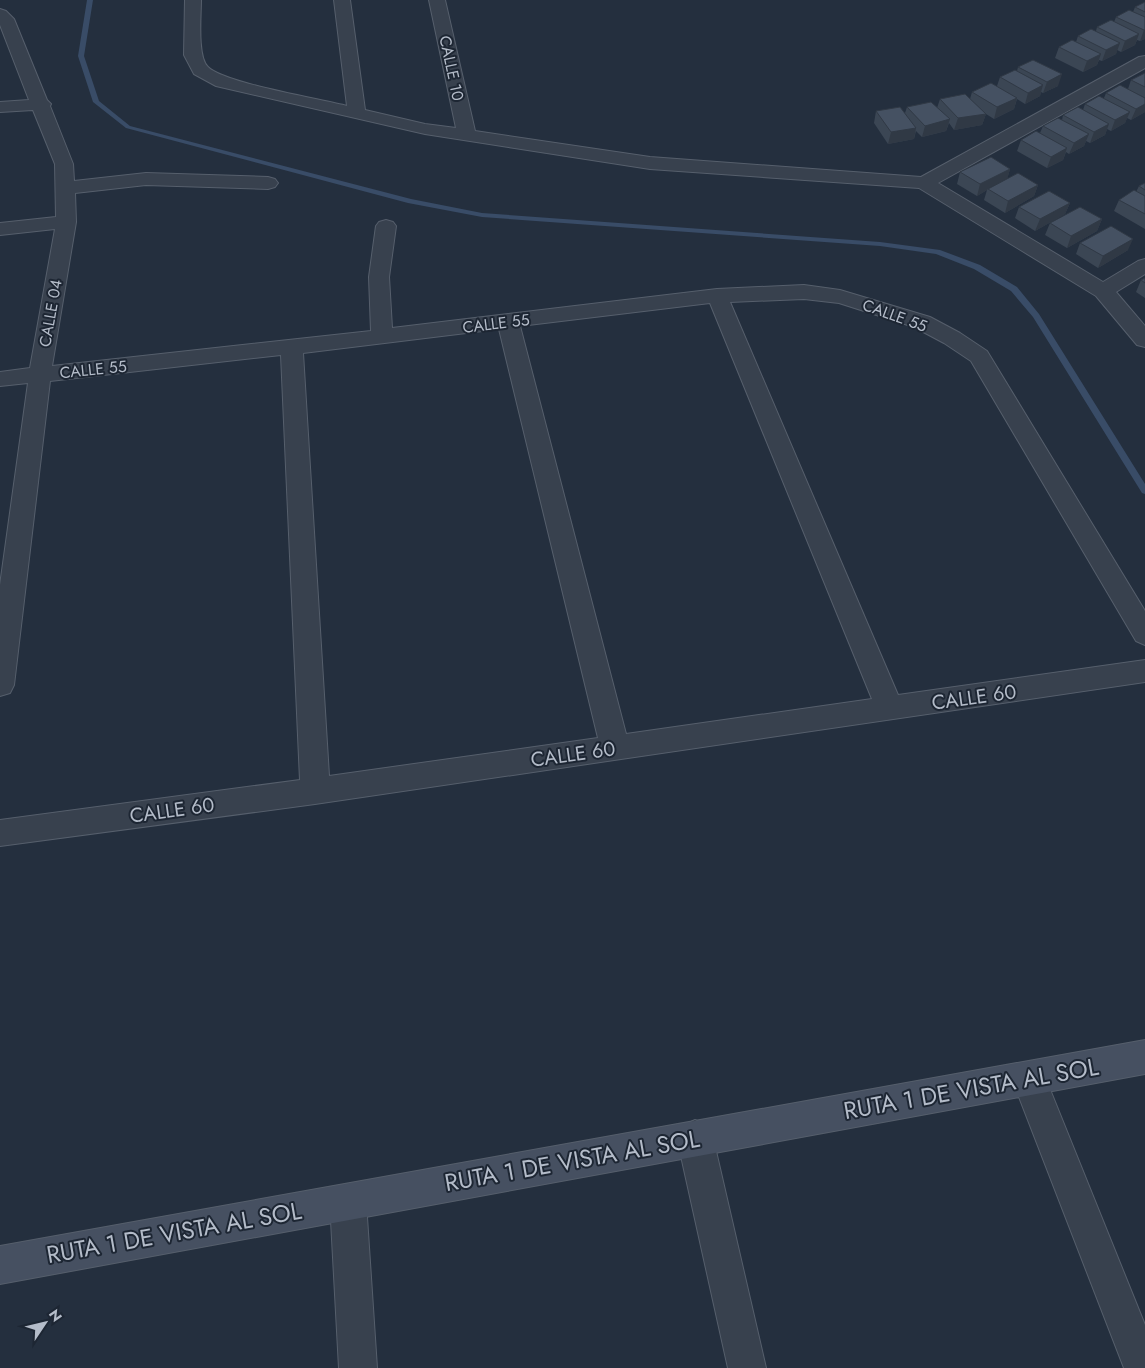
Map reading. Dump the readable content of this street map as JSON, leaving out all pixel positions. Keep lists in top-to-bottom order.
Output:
{
  "streets": {
    "street": [
      "CALLE 10",
      "CALLE 04",
      "CALLE 55",
      "CALLE 60",
      "RUTA 1 DE VISTA AL SOL"
    ]
  },
  "crossings": [
    ["CALLE 04", "CALLE 55"]
  ],
  "north": "top right"
}
